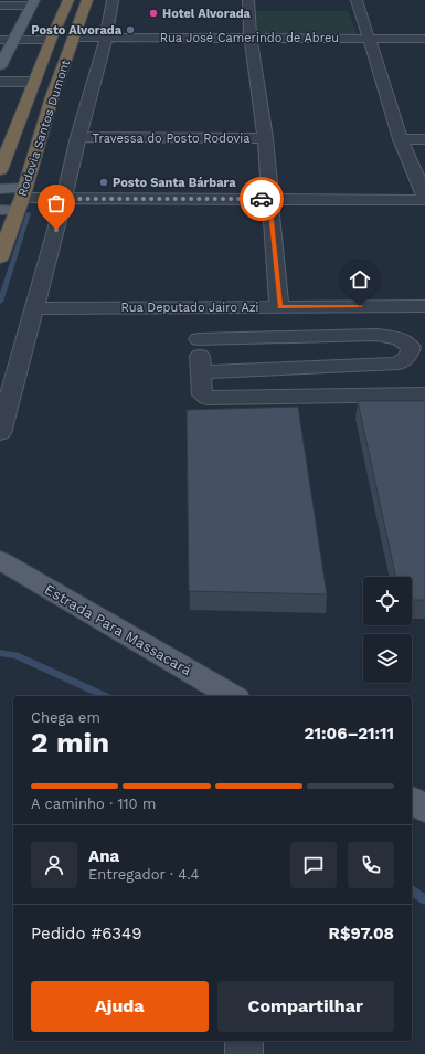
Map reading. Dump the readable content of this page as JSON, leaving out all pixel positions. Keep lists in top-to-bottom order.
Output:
{
  "streets": {
    "highway": ["Rodovia Santos Dumont"],
    "main road": ["Estrada Para Massacará"],
    "street": ["Rua José Camerindo de Abreu", "Travessa do Posto Rodovia", "Rua Deputado Jairo Azi"]
  },
  "crossings": [
    ["Rua José Camerindo de Abreu", "Rodovia Santos Dumont"]
  ],
  "places": ["Hotel Alvorada", "Posto Alvorada", "Posto Santa Bárbara"],
  "page": {
    "heading": ["2 min", "Chega em", "21:06–21:11"],
    "panel": [
      "Ana",
      "Entregador · 4.4",
      "Pedido #6349",
      "R$97.08"
    ],
    "bar": "A caminho · 110 m",
    "buttons": ["Ajuda", "Compartilhar"]
  }
}
